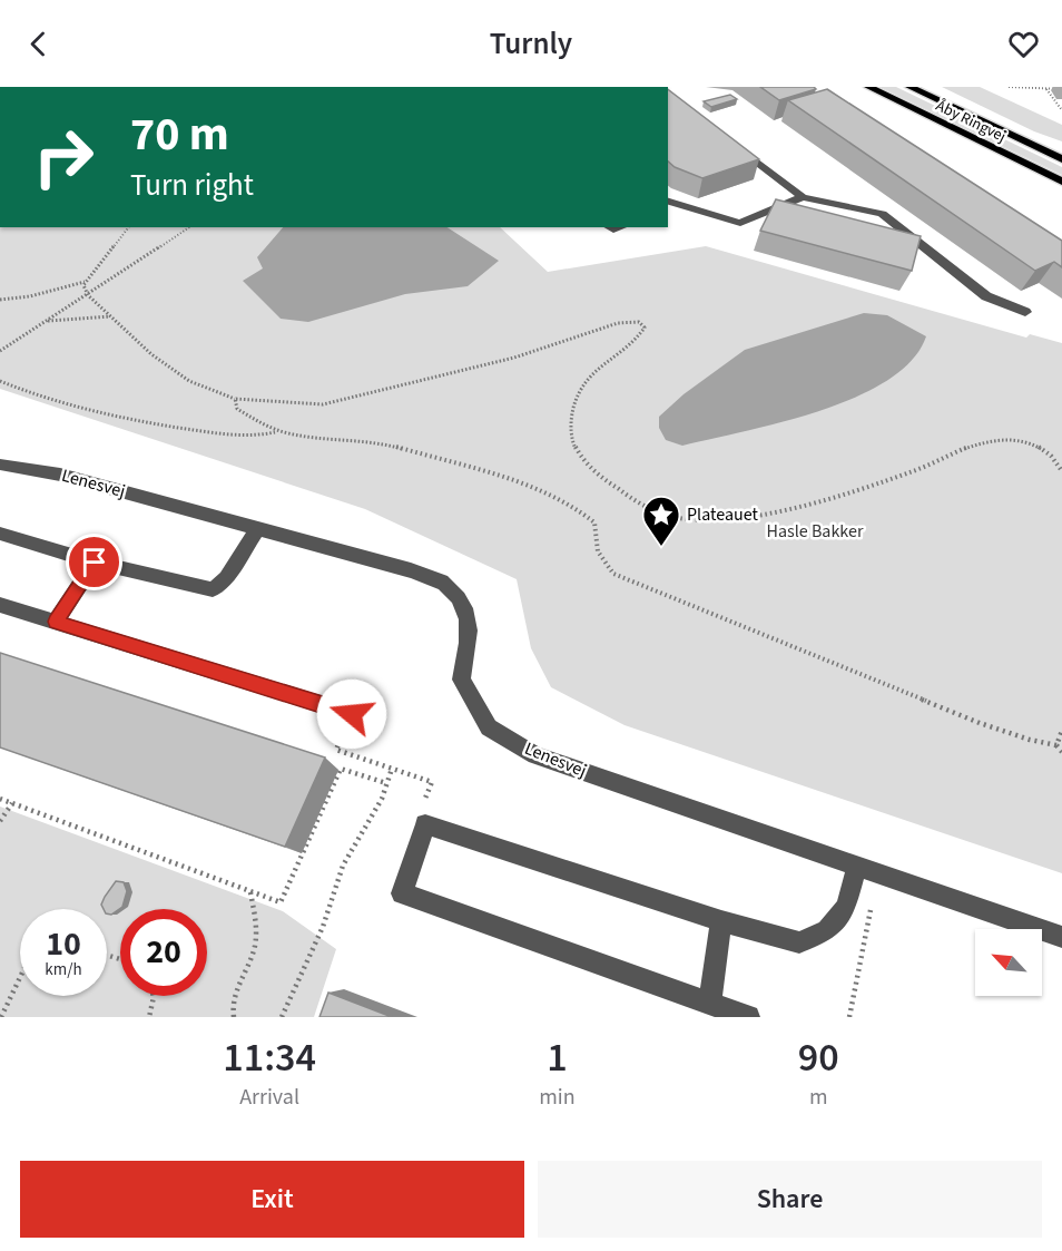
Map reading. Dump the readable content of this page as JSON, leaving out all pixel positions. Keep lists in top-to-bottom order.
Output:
{
  "streets": {
    "main road": ["Åby Ringvej"],
    "street": ["Lenesvej"]
  },
  "parks": ["Hasle Bakker"],
  "places": {
    "place": ["Plateauet"]
  },
  "north": "top left",
  "page": {
    "header": "Turnly",
    "turn": ["70 m", "Turn right"],
    "speed": "10 km/h",
    "limit": "20",
    "eta": [
      "11:34",
      "Arrival",
      "1",
      "min",
      "90",
      "m"
    ],
    "buttons": ["Exit", "Share"]
  }
}
